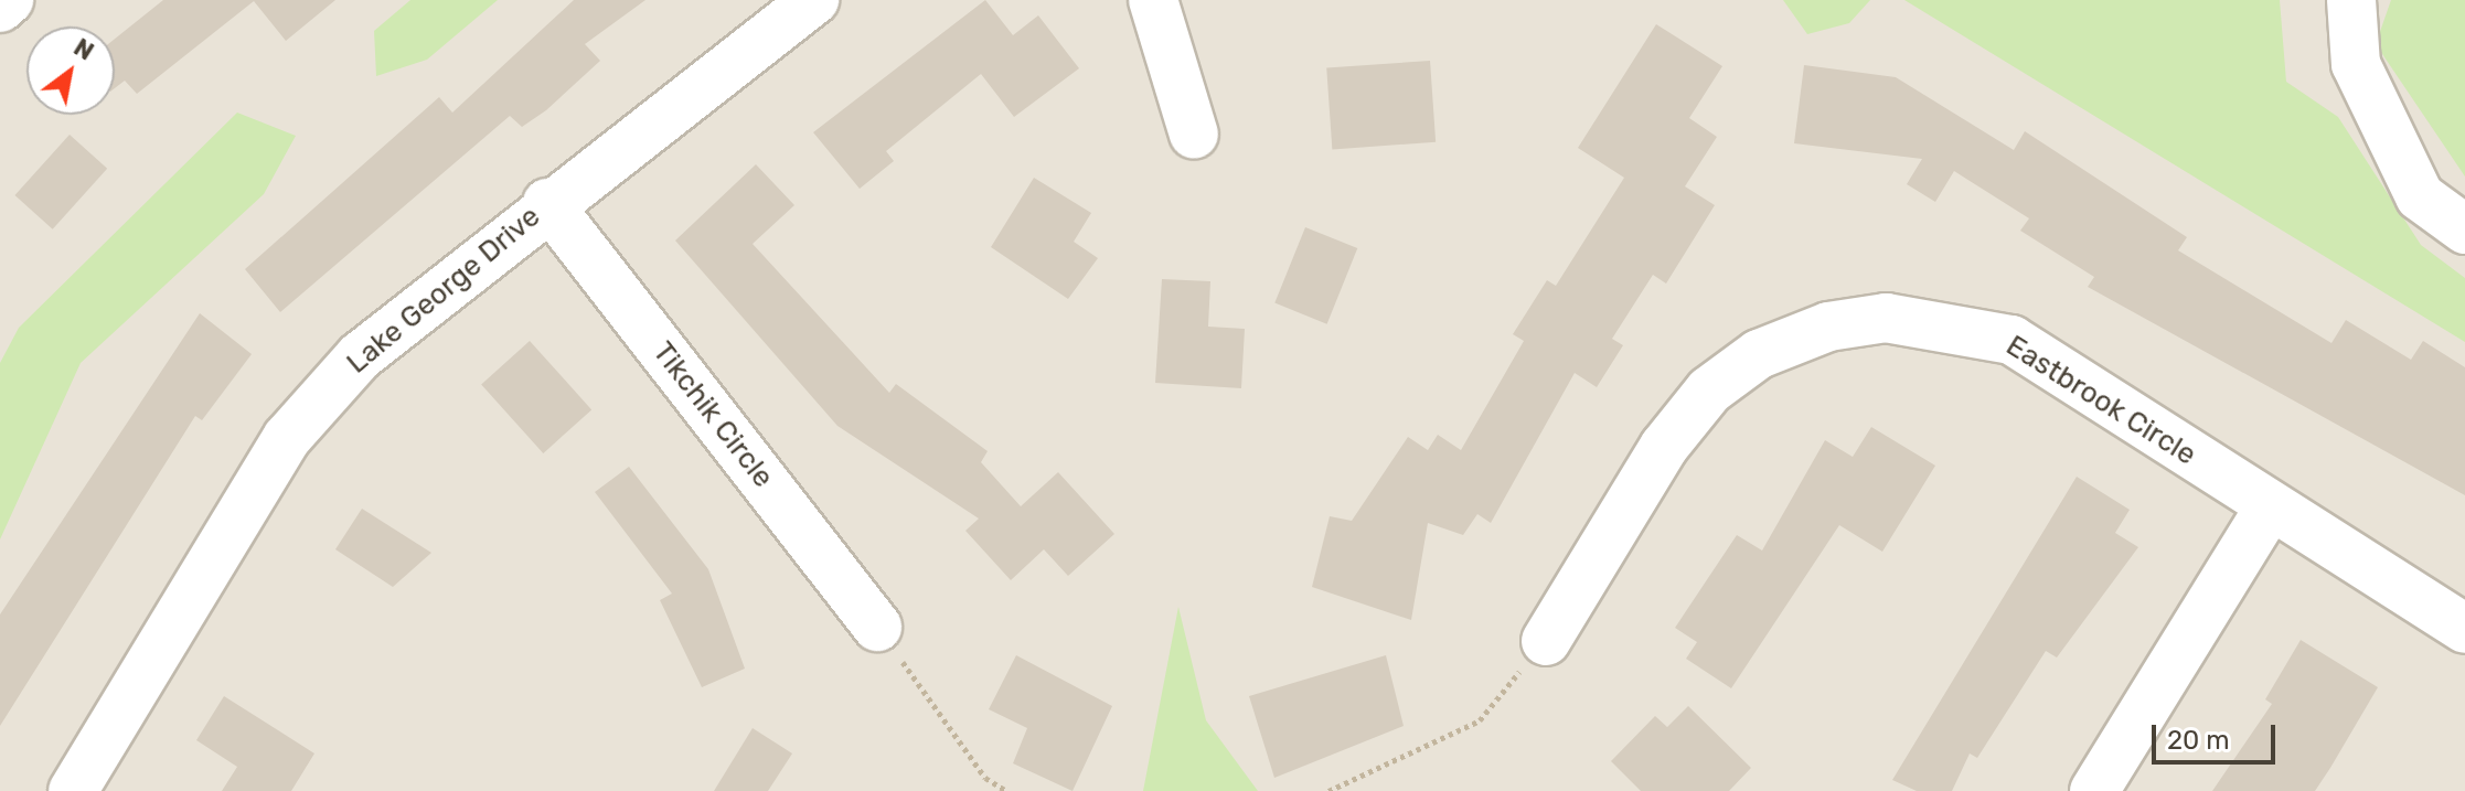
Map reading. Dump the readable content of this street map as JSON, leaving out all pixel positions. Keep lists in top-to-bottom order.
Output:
{
  "streets": {
    "street": ["Lake George Drive", "Eastbrook Circle", "Tikchik Circle"]
  },
  "crossings": [
    ["Lake George Drive", "Tikchik Circle"]
  ],
  "scale_bar": "20 m",
  "north": "top right"
}
